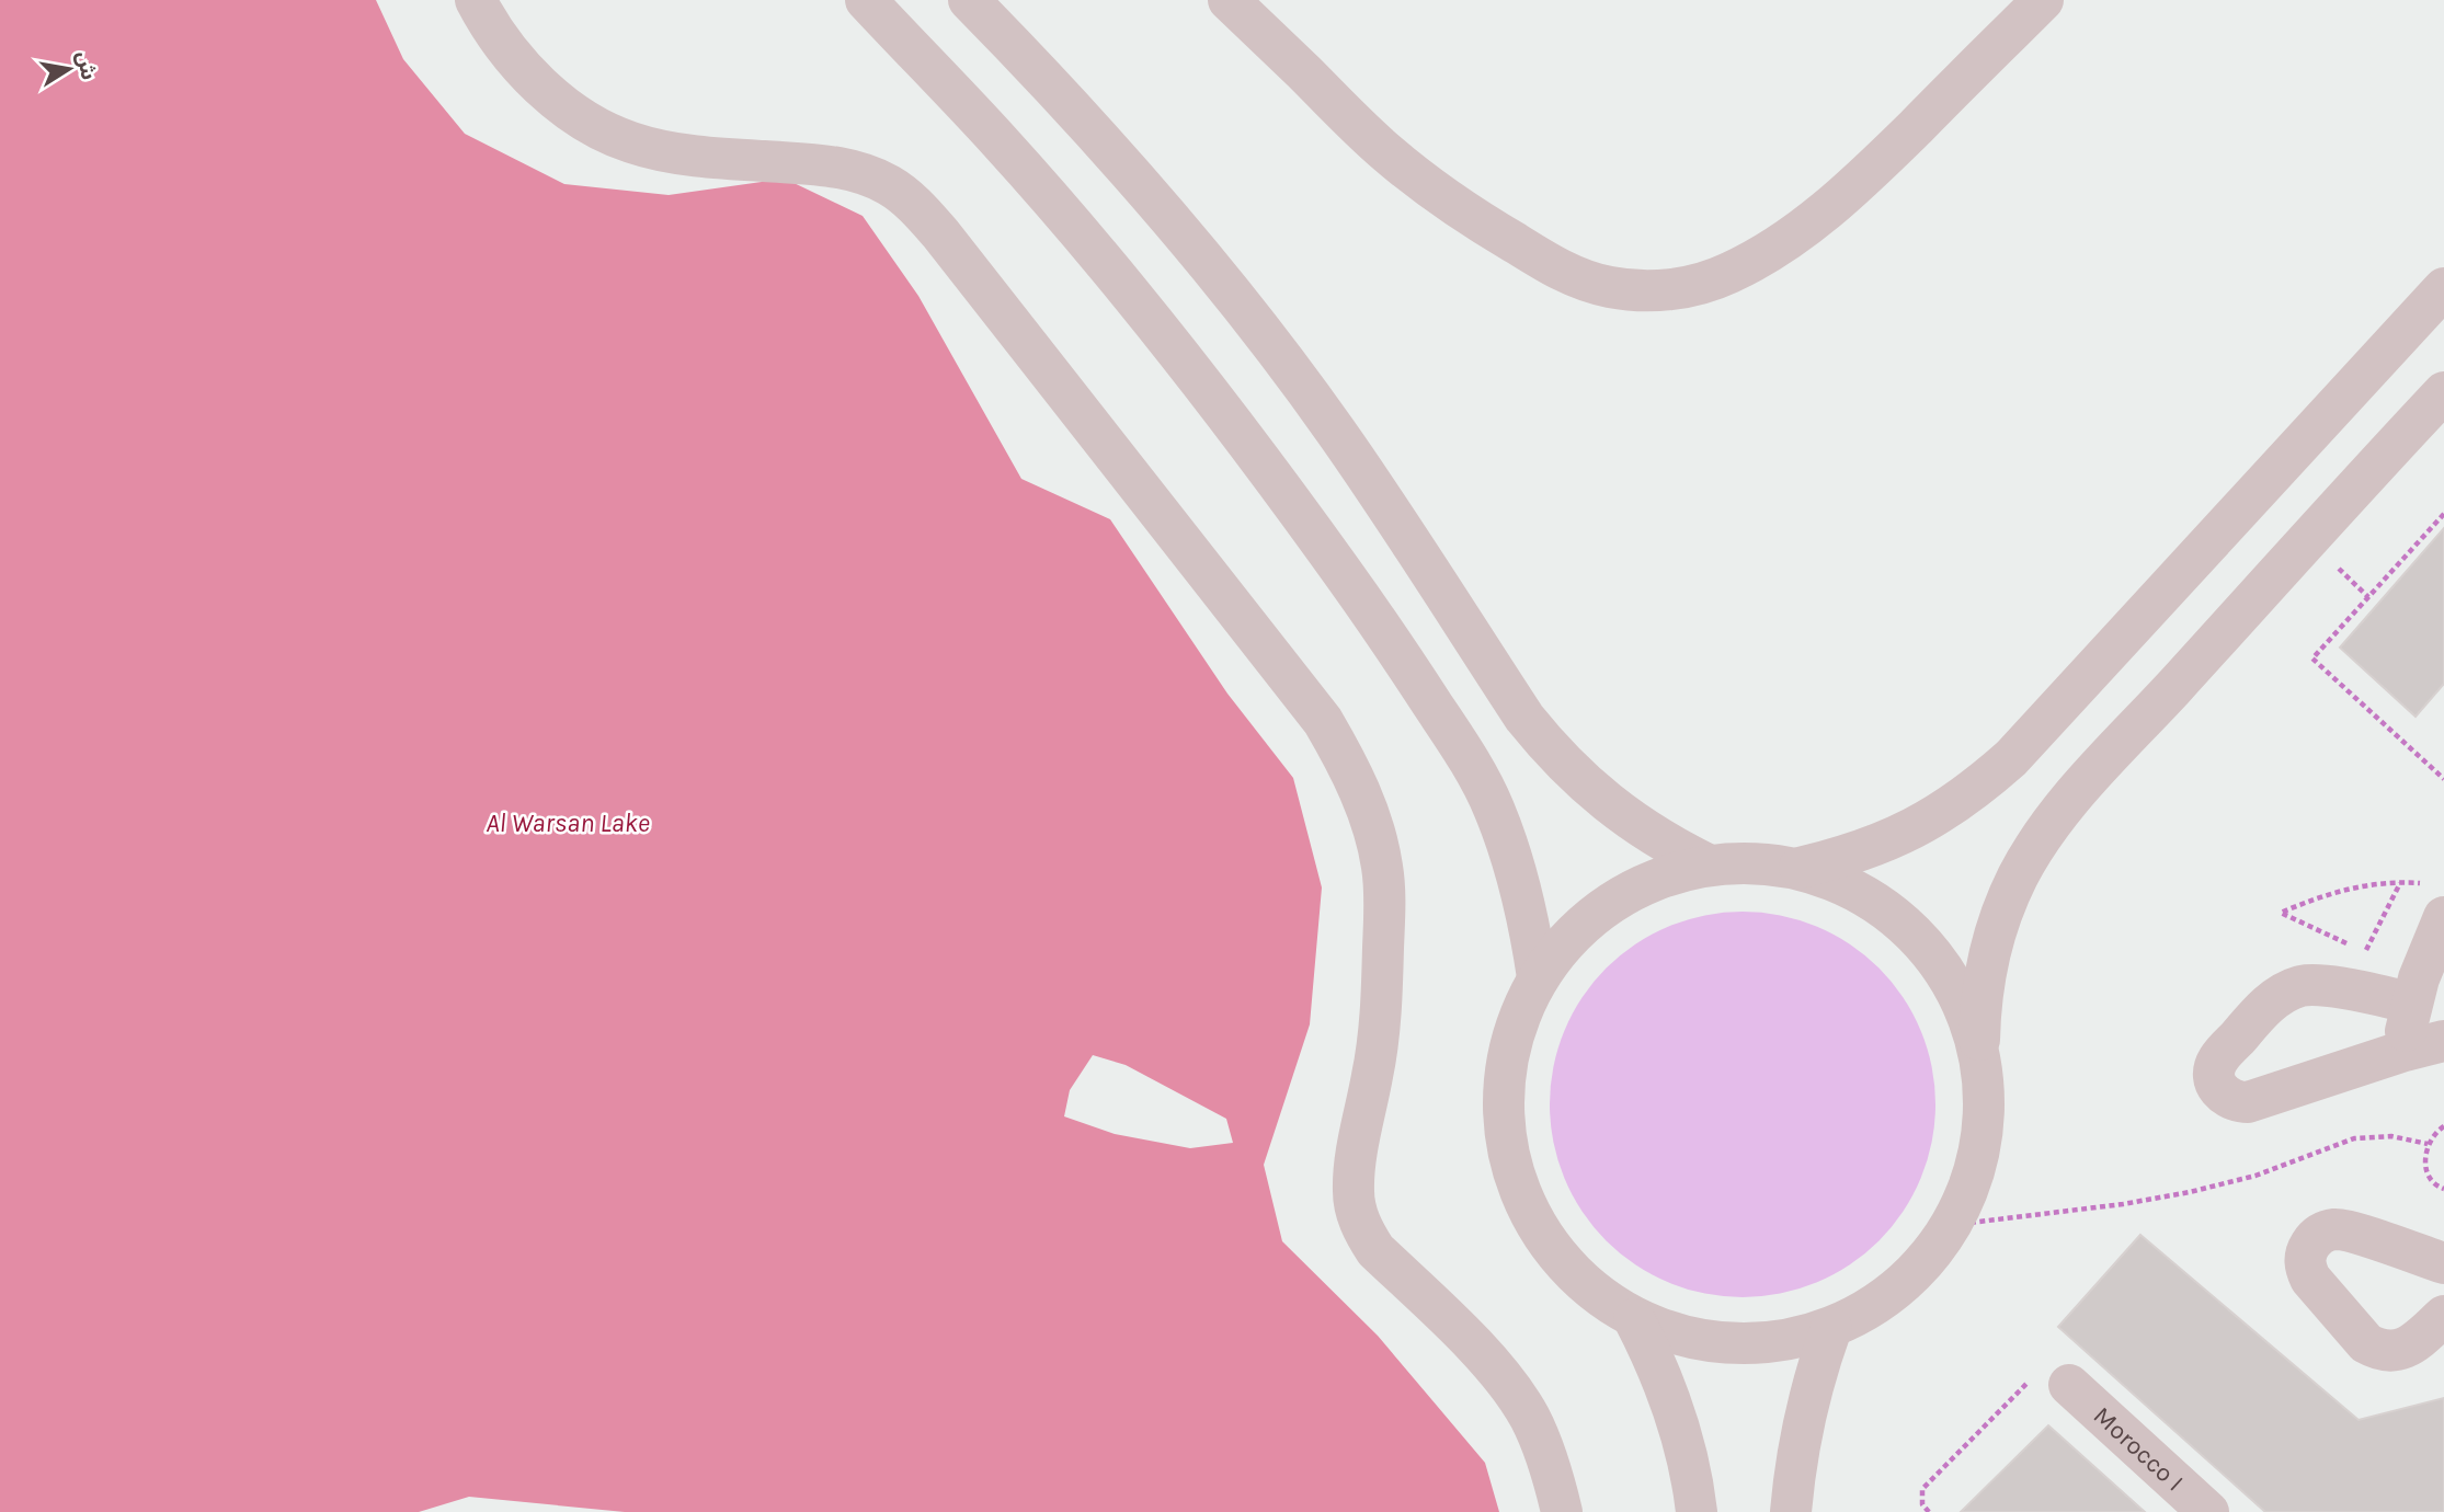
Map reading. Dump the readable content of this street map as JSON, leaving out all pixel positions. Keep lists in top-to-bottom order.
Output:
{
  "streets": {
    "street": ["Morocco I"]
  },
  "water": ["Al Warsan Lake"],
  "north": "right"
}
